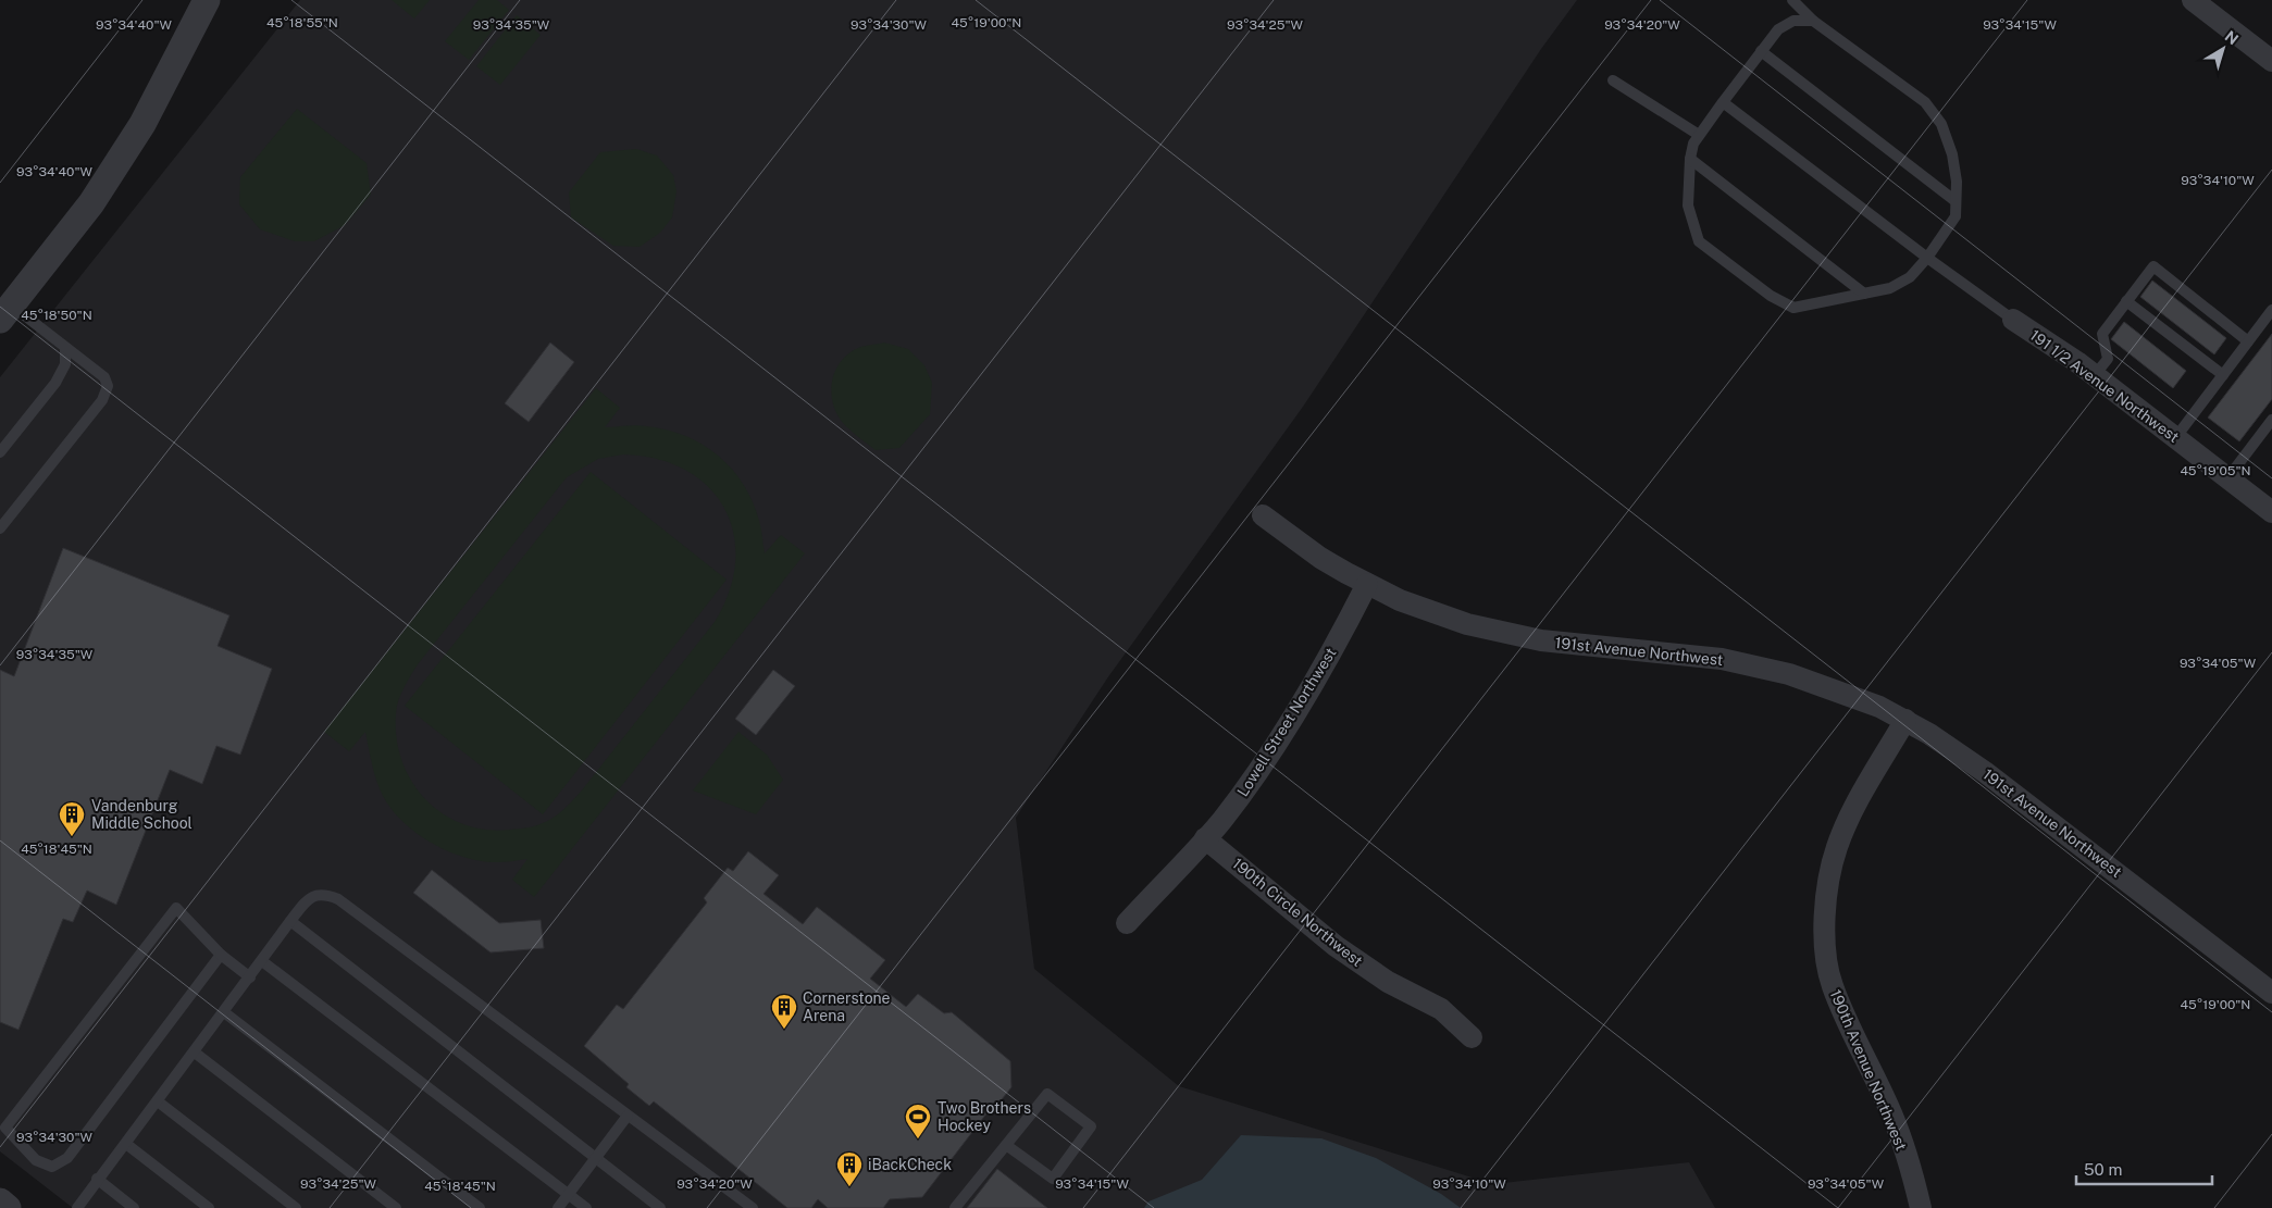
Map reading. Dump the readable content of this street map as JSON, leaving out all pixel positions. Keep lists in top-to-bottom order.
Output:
{
  "streets": {
    "street": [
      "191 1/2 Avenue Northwest",
      "191st Avenue Northwest",
      "Lowell Street Northwest",
      "190th Circle Northwest",
      "190th Avenue Northwest"
    ]
  },
  "crossings": [
    ["191st Avenue Northwest", "Lowell Street Northwest"],
    ["191st Avenue Northwest", "190th Avenue Northwest"],
    ["Lowell Street Northwest", "190th Circle Northwest"]
  ],
  "places": {
    "building": ["Vandenburg Middle School", "Cornerstone Arena", "iBackCheck"],
    "sports": ["Two Brothers Hockey"]
  },
  "scale_bar": "50 m",
  "north": "top right",
  "coordinates": [
    "45°18'55\"N",
    "45°19'00\"N",
    "93°34'40\"W",
    "93°34'30\"W",
    "93°34'25\"W",
    "93°34'20\"W",
    "93°34'15\"W",
    "93°34'35\"W",
    "93°34'10\"W",
    "45°18'50\"N",
    "45°19'05\"N",
    "93°34'05\"W",
    "45°18'45\"N"
  ]
}
